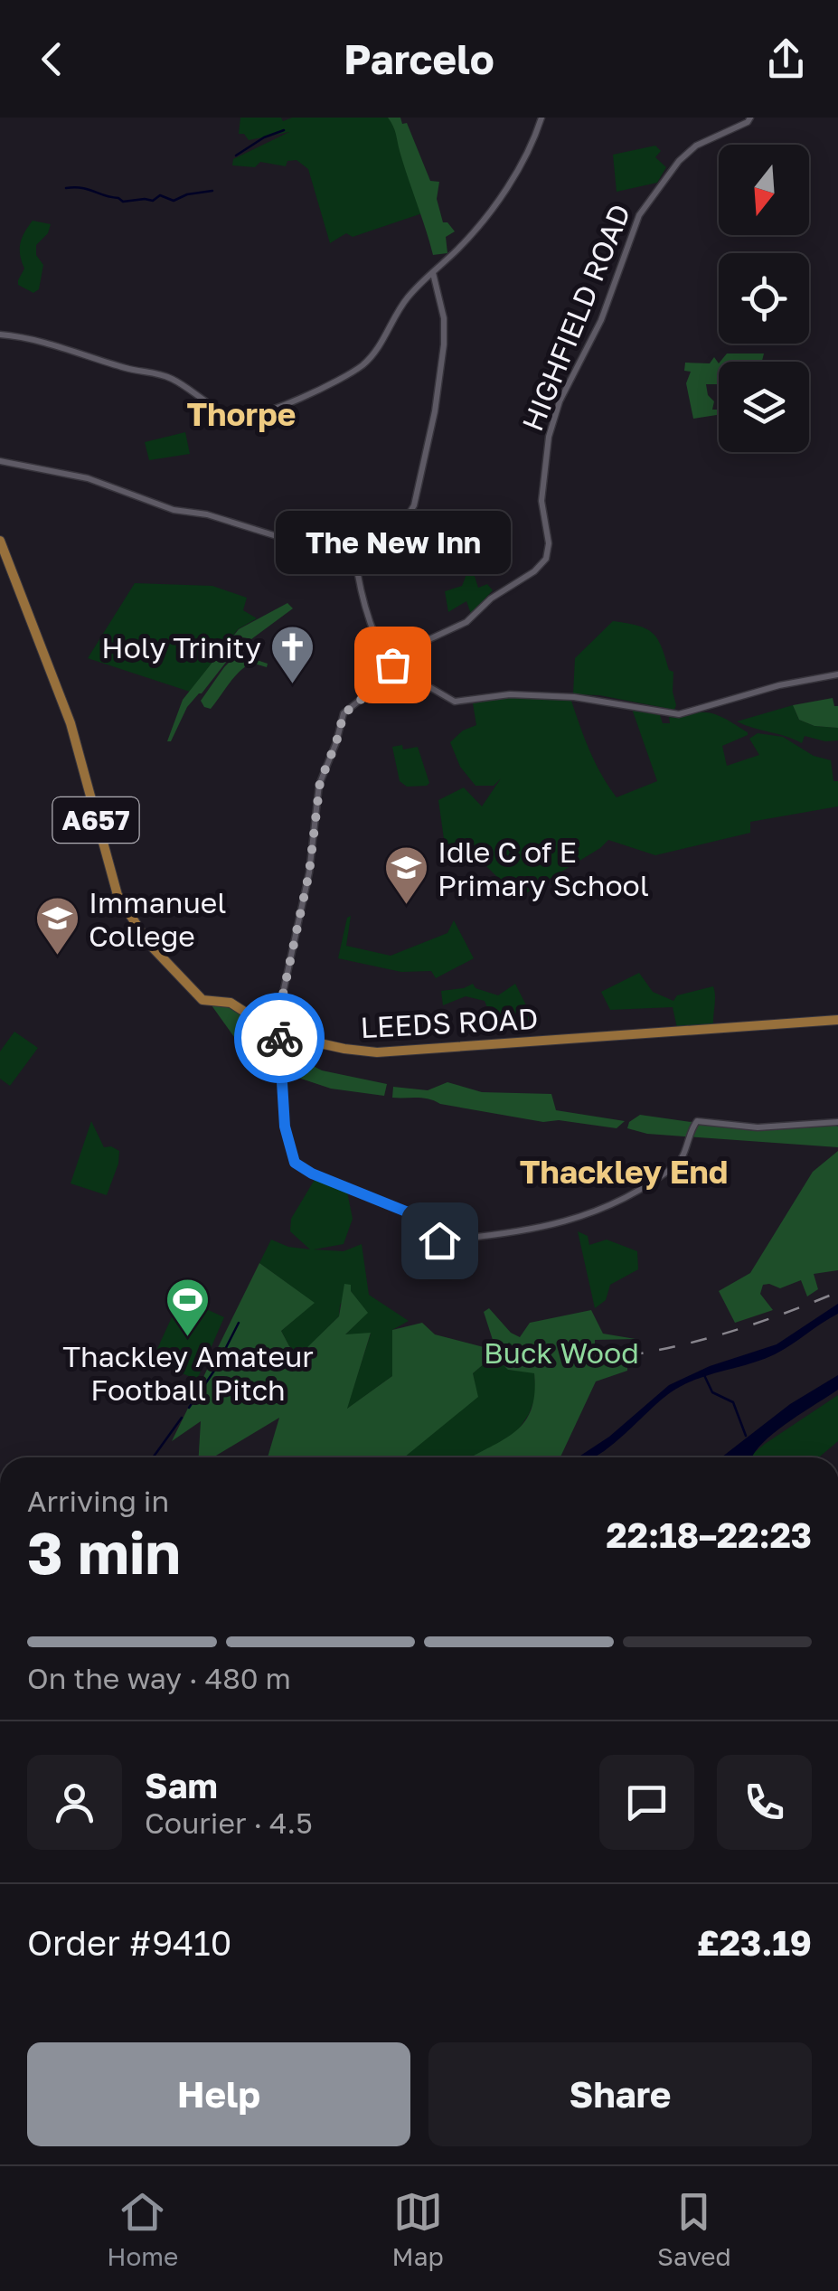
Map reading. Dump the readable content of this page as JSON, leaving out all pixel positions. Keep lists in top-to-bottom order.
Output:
{
  "streets": {
    "main road": ["A657", "LEEDS ROAD"],
    "street": ["HIGHFIELD ROAD"]
  },
  "districts": ["Thorpe", "Thackley End"],
  "parks": ["Buck Wood"],
  "places": {
    "other": ["The New Inn"],
    "church": ["Holy Trinity"],
    "school or university": ["Idle C of E Primary School", "Immanuel College"],
    "sports": ["Thackley Amateur Football Pitch"]
  },
  "north": "bottom",
  "page": {
    "header": "Parcelo",
    "bubble": "The New Inn",
    "heading": ["3 min", "Arriving in", "22:18–22:23"],
    "panel": [
      "Sam",
      "Courier · 4.5",
      "Order #9410",
      "£23.19"
    ],
    "bar": "On the way · 480 m",
    "buttons": ["Help", "Share"],
    "tabs": ["Home", "Map", "Saved"]
  }
}
